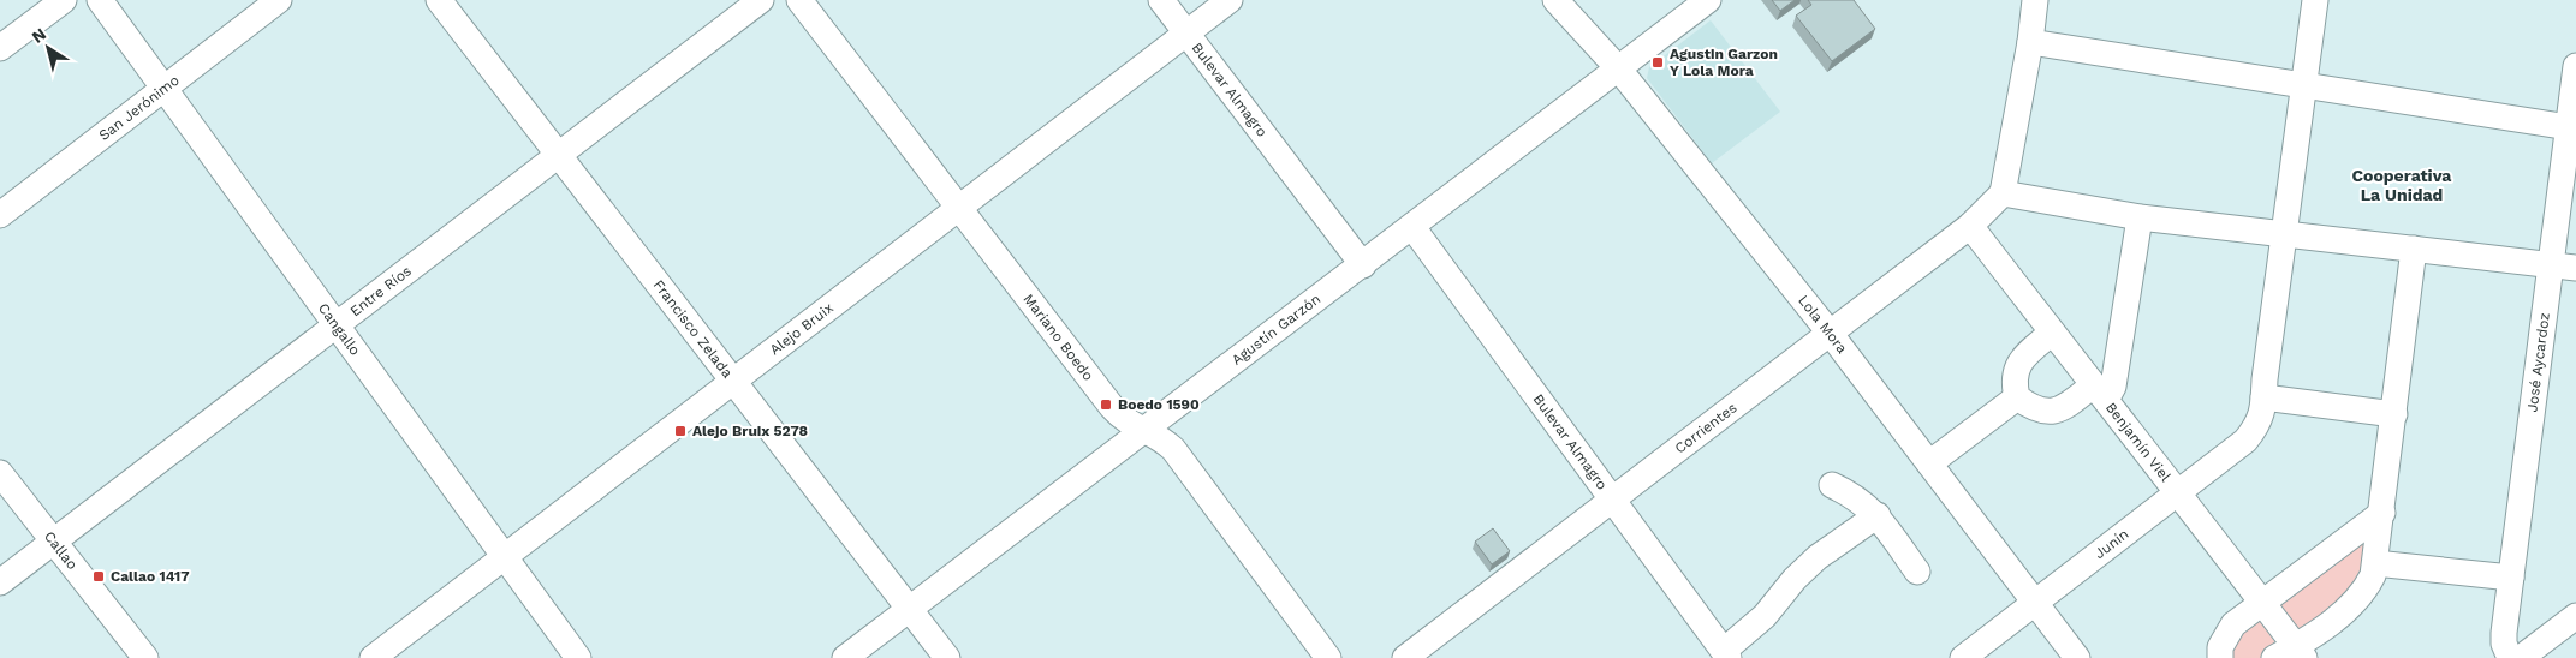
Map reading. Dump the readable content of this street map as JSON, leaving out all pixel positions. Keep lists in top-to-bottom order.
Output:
{
  "streets": {
    "street": [
      "Bulevar Almagro",
      "San Jerónimo",
      "Entre Ríos",
      "Lola Mora",
      "Alejo Bruix",
      "Cangallo",
      "Francisco Zelada",
      "Agustín Garzón",
      "Mariano Boedo",
      "José Aycardoz",
      "Corrientes",
      "Benjamín Viel",
      "Junín",
      "Callao"
    ]
  },
  "crossings": [
    ["Bulevar Almagro", "Alejo Bruix"],
    ["Bulevar Almagro", "Agustín Garzón"],
    ["Bulevar Almagro", "Corrientes"],
    ["San Jerónimo", "Cangallo"],
    ["Entre Ríos", "Cangallo"],
    ["Entre Ríos", "Francisco Zelada"],
    ["Entre Ríos", "Callao"],
    ["Lola Mora", "Agustín Garzón"],
    ["Lola Mora", "Corrientes"],
    ["Lola Mora", "Junín"],
    ["Alejo Bruix", "Cangallo"],
    ["Alejo Bruix", "Francisco Zelada"],
    ["Alejo Bruix", "Mariano Boedo"],
    ["Francisco Zelada", "Agustín Garzón"],
    ["Agustín Garzón", "Mariano Boedo"],
    ["Corrientes", "Benjamín Viel"],
    ["Benjamín Viel", "Junín"]
  ],
  "districts": ["Cooperativa La Unidad"],
  "places": {
    "transit": [
      "Agustin Garzon Y Lola Mora",
      "Boedo 1590",
      "Alejo Bruix 5278",
      "Callao 1417"
    ]
  },
  "north": "top left"
}
